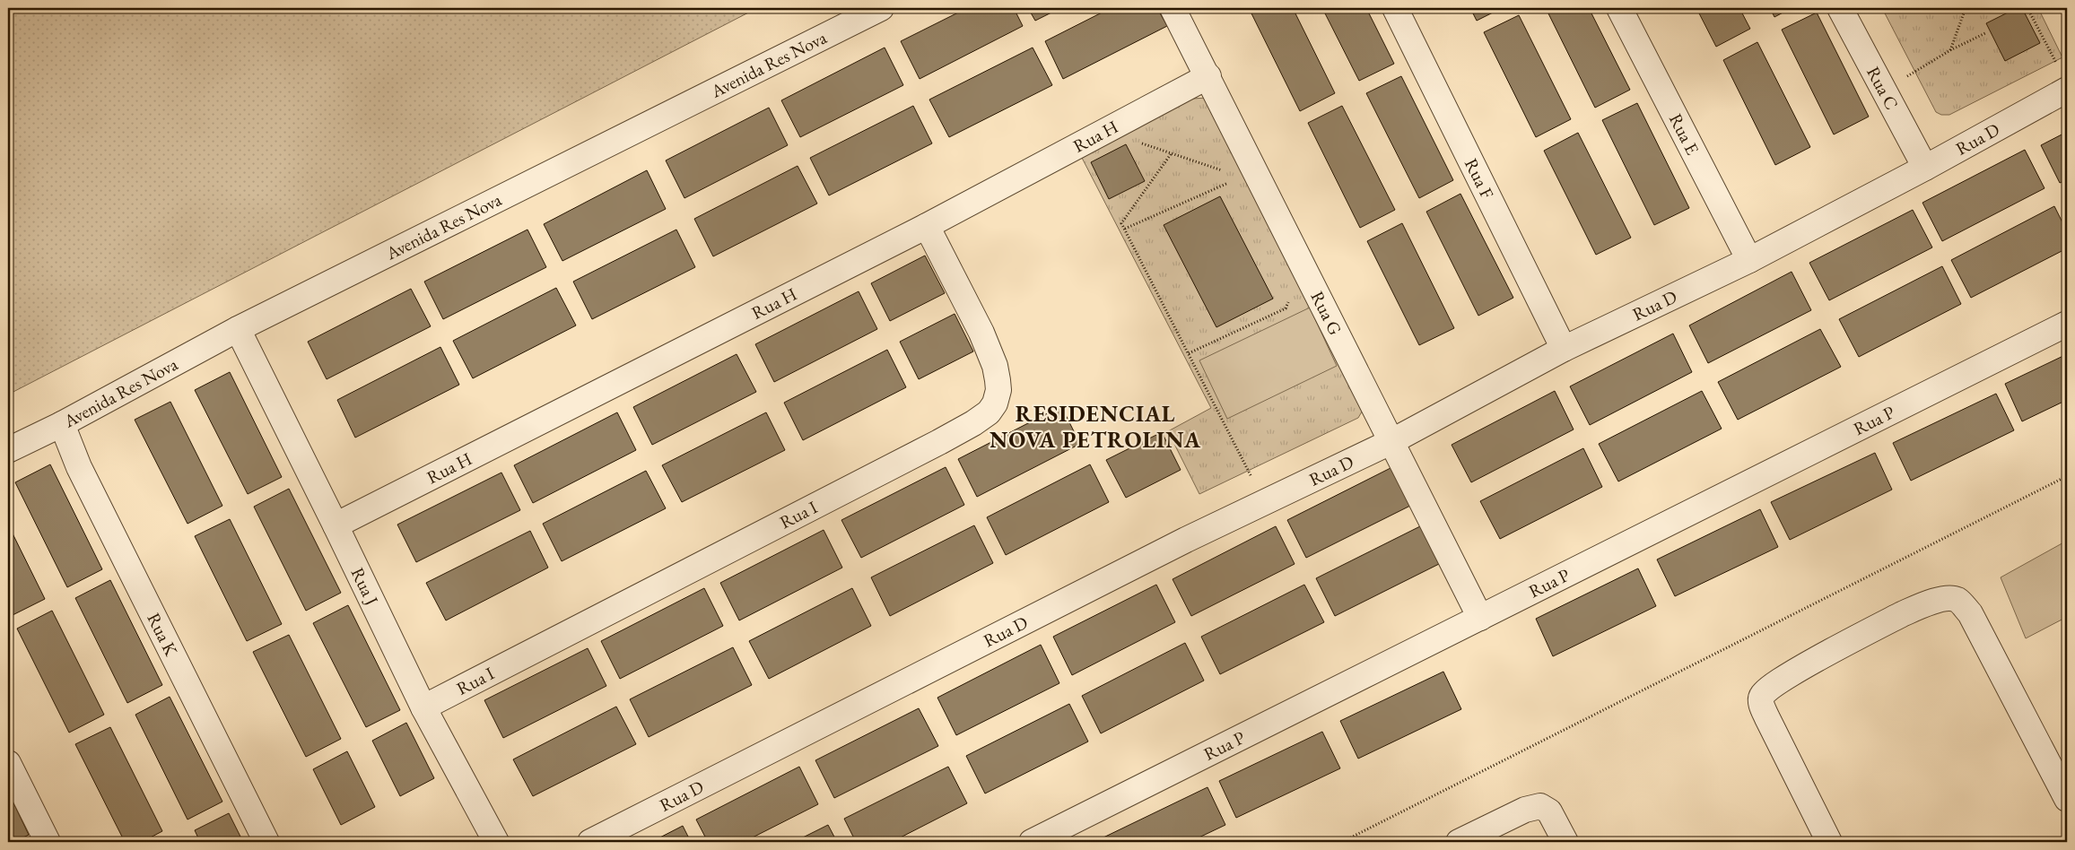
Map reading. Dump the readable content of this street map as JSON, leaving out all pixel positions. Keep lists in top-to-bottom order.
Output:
{
  "streets": {
    "street": [
      "Avenida Res Nova",
      "Rua C",
      "Rua E",
      "Rua H",
      "Rua D",
      "Rua F",
      "Rua G",
      "Rua P",
      "Rua I",
      "Rua J",
      "Rua K"
    ]
  },
  "crossings": [
    ["Avenida Res Nova", "Rua J"],
    ["Avenida Res Nova", "Rua K"],
    ["Rua C", "Rua D"],
    ["Rua E", "Rua D"],
    ["Rua H", "Rua G"],
    ["Rua H", "Rua I"],
    ["Rua H", "Rua J"],
    ["Rua D", "Rua F"],
    ["Rua D", "Rua G"],
    ["Rua G", "Rua P"],
    ["Rua I", "Rua J"]
  ],
  "districts": ["RESIDENCIAL NOVA PETROLINA"]
}
